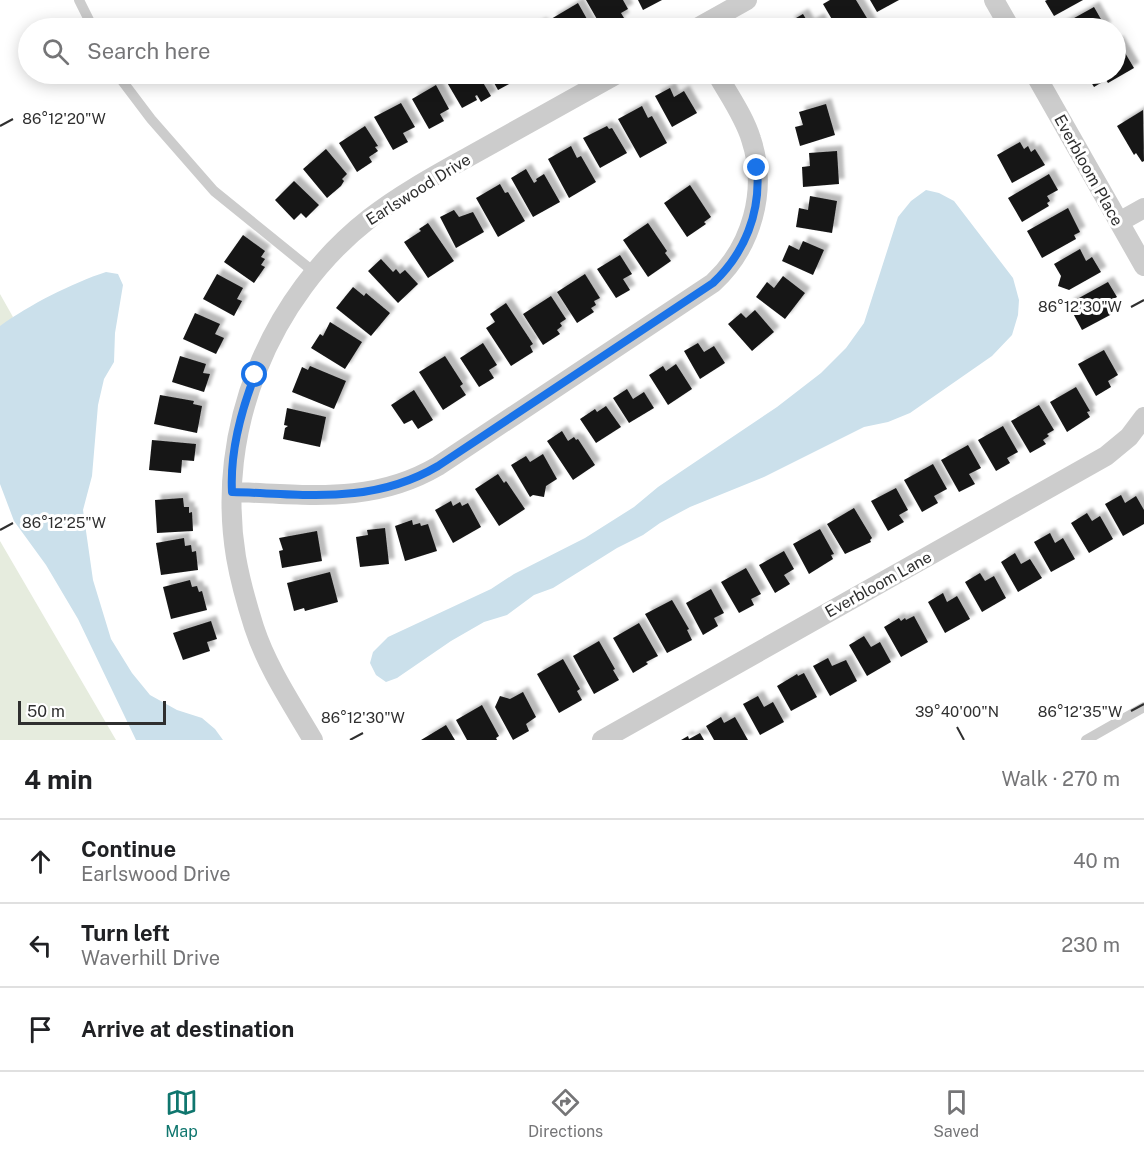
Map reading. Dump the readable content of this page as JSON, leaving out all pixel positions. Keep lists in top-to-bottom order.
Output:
{
  "streets": {
    "street": ["Everbloom Place", "Earlswood Drive", "Everbloom Lane"]
  },
  "scale_bar": "50 m",
  "page": {
    "search": "Search here",
    "scale": "50 m",
    "heading": ["4 min", "Walk · 270 m"],
    "list": [
      ["Continue", "Earlswood Drive", "40 m"],
      ["Turn left", "Waverhill Drive", "230 m"],
      "Arrive at destination"
    ],
    "nav": ["Map", "Directions", "Saved"]
  },
  "coordinates": [
    "86°12'20\"W",
    "86°12'30\"W",
    "86°12'25\"W",
    "86°12'35\"W",
    "39°40'00\"N"
  ]
}
